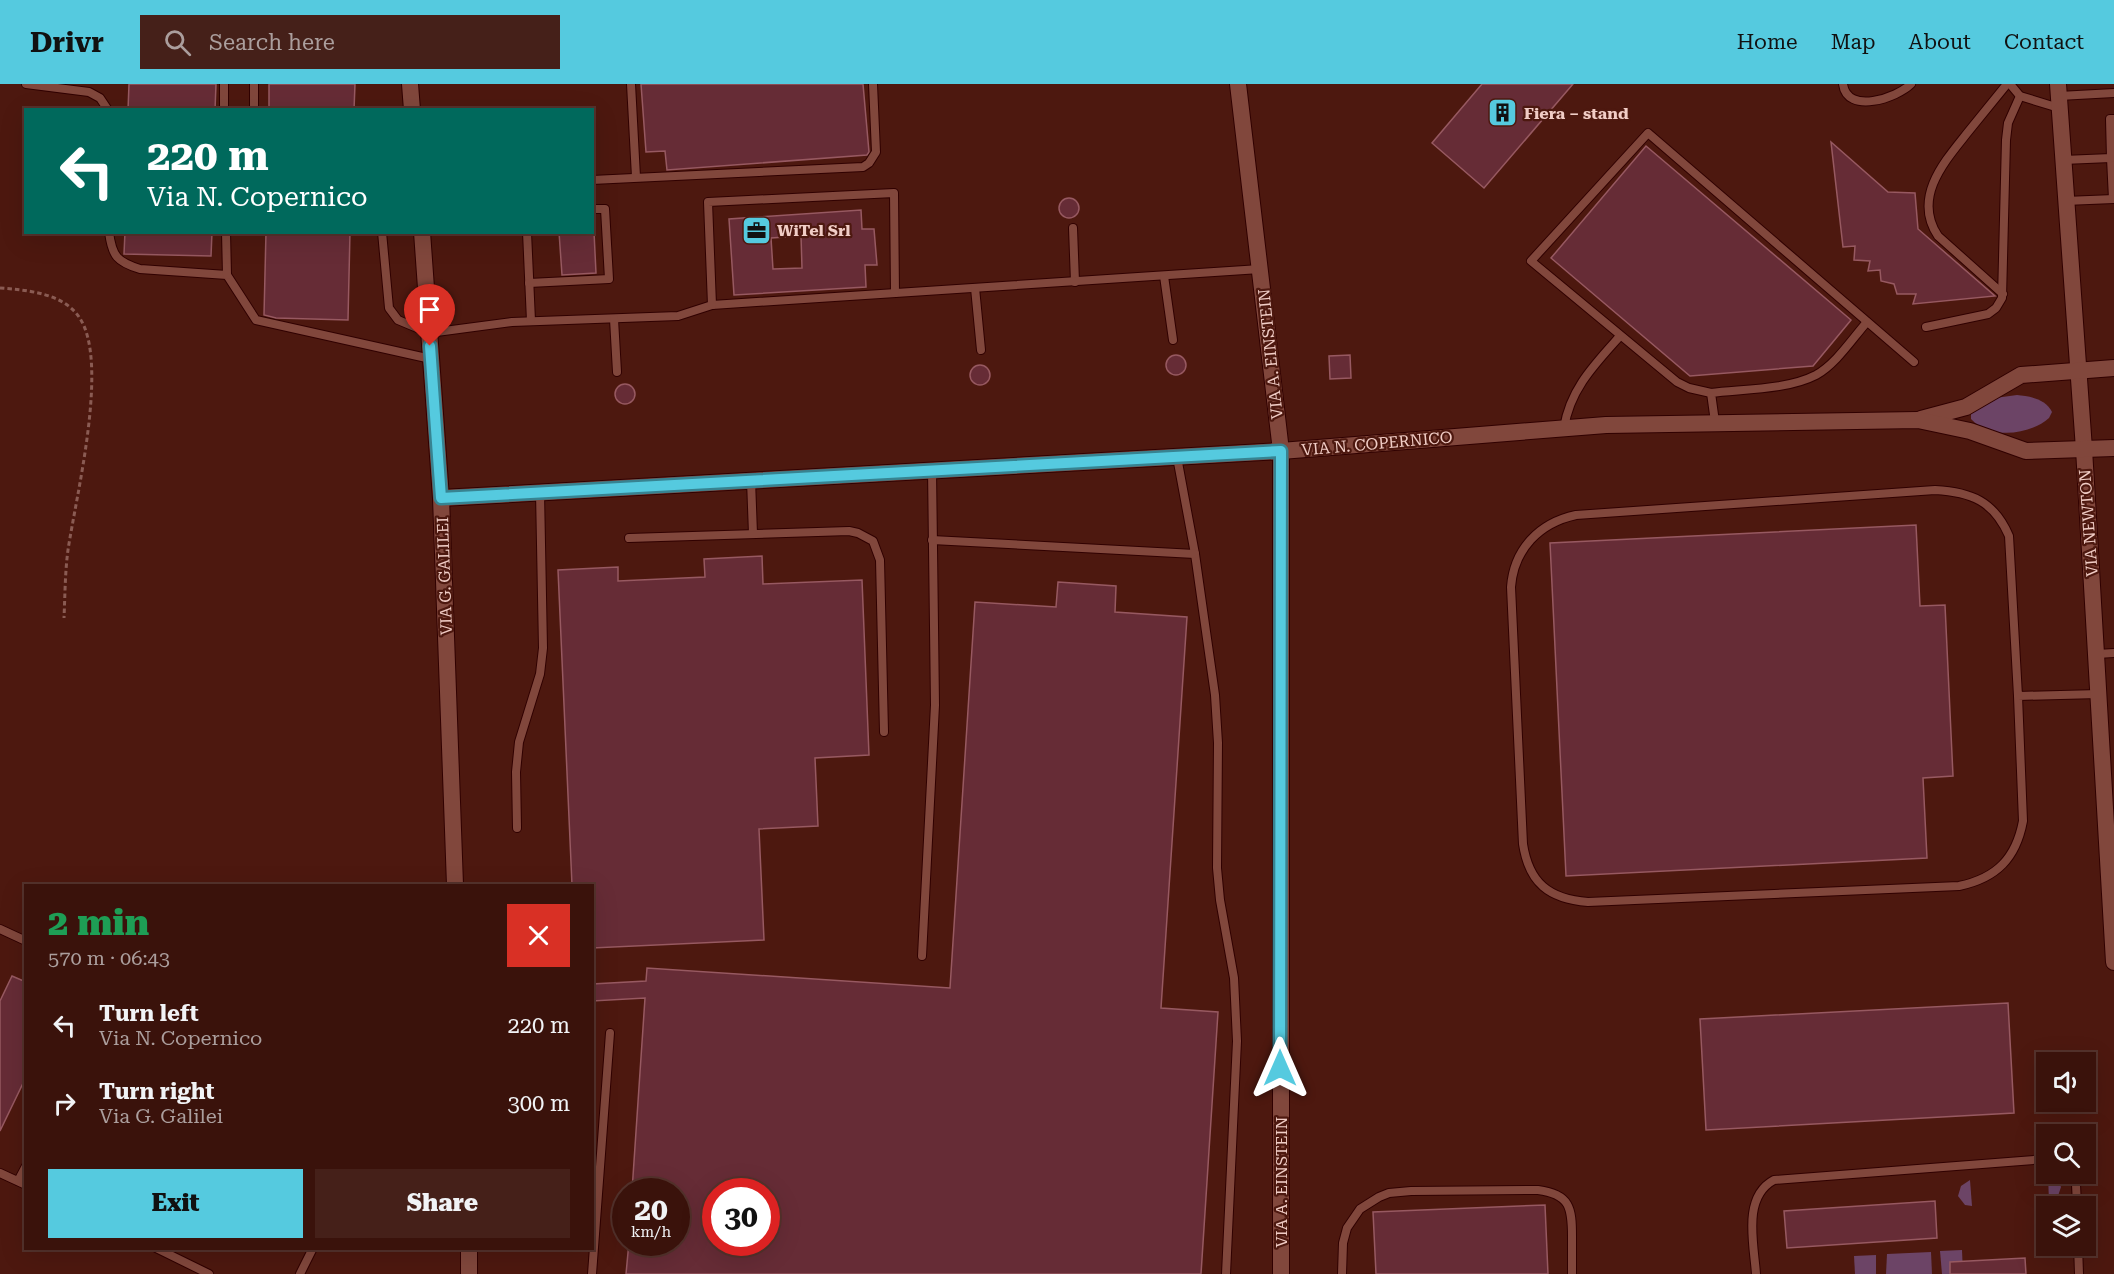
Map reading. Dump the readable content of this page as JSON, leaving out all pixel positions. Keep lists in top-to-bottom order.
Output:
{
  "streets": {
    "street": [
      "VIA A. EINSTEIN",
      "VIA N. COPERNICO",
      "VIA NEWTON",
      "VIA G. GALILEI"
    ]
  },
  "crossings": [
    ["VIA A. EINSTEIN", "VIA N. COPERNICO"],
    ["VIA N. COPERNICO", "VIA G. GALILEI"]
  ],
  "places": {
    "building": ["Fiera – stand"],
    "office": ["WiTel Srl"]
  },
  "page": {
    "header": "Drivr",
    "search": "Search here",
    "nav": [
      "Home",
      "Map",
      "About",
      "Contact"
    ],
    "turn": ["220 m", "Via N. Copernico"],
    "heading": ["2 min", "570 m · 06:43"],
    "list": [
      {
        "name": "Turn left",
        "note": "Via N. Copernico",
        "value": "220 m"
      },
      {
        "name": "Turn right",
        "note": "Via G. Galilei",
        "value": "300 m"
      }
    ],
    "buttons": ["Exit", "Share"],
    "speed": "20 km/h",
    "limit": "30"
  }
}
